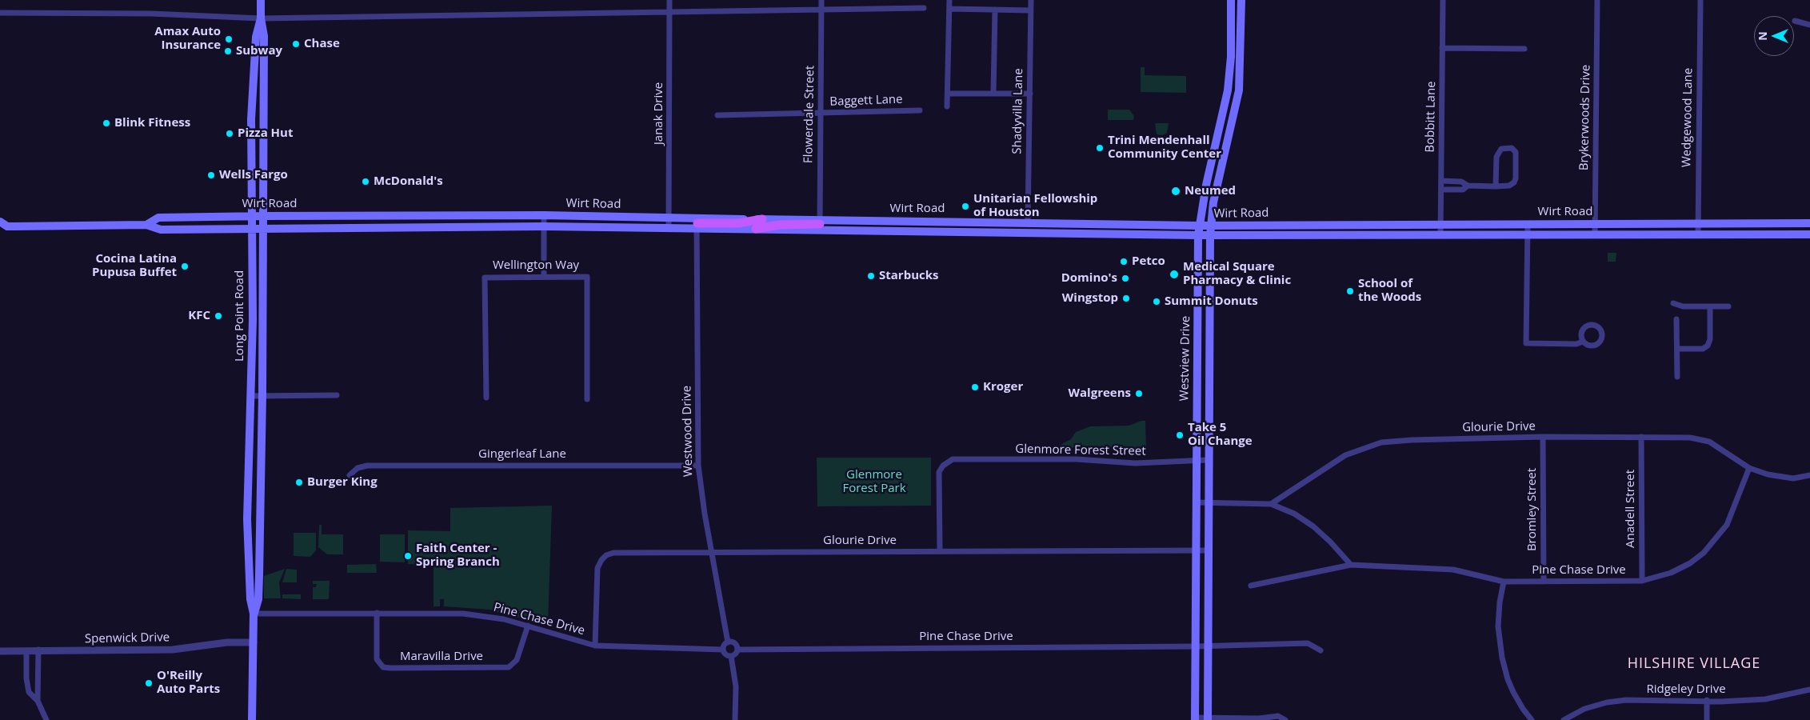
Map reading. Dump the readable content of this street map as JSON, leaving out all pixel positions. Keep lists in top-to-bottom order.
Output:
{
  "streets": {
    "main road": ["Wirt Road", "Long Point Road", "Westview Drive"],
    "street": [
      "Baggett Lane",
      "Shadyvilla Lane",
      "Janak Drive",
      "Flowerdale Street",
      "Bobbitt Lane",
      "Brykerwoods Drive",
      "Wedgewood Lane",
      "Wellington Way",
      "Glourie Drive",
      "Westwood Drive",
      "Glenmore Forest Street",
      "Gingerleaf Lane",
      "Anadell Street",
      "Bromley Street",
      "Pine Chase Drive",
      "Spenwick Drive",
      "Maravilla Drive",
      "Ridgeley Drive"
    ]
  },
  "crossings": [
    ["Baggett Lane", "Flowerdale Street"],
    ["Shadyvilla Lane", "Wirt Road"],
    ["Janak Drive", "Wirt Road"],
    ["Flowerdale Street", "Wirt Road"],
    ["Bobbitt Lane", "Wirt Road"],
    ["Brykerwoods Drive", "Wirt Road"],
    ["Wedgewood Lane", "Wirt Road"],
    ["Wirt Road", "Long Point Road"],
    ["Wirt Road", "Westview Drive"],
    ["Wirt Road", "Westwood Drive"],
    ["Long Point Road", "Pine Chase Drive"],
    ["Long Point Road", "Spenwick Drive"],
    ["Westview Drive", "Glourie Drive"],
    ["Westview Drive", "Glenmore Forest Street"],
    ["Westview Drive", "Pine Chase Drive"],
    ["Glourie Drive", "Westwood Drive"],
    ["Glourie Drive", "Glenmore Forest Street"],
    ["Glourie Drive", "Anadell Street"],
    ["Glourie Drive", "Bromley Street"],
    ["Glourie Drive", "Pine Chase Drive"],
    ["Westwood Drive", "Gingerleaf Lane"],
    ["Westwood Drive", "Pine Chase Drive"],
    ["Anadell Street", "Pine Chase Drive"],
    ["Bromley Street", "Pine Chase Drive"],
    ["Pine Chase Drive", "Maravilla Drive"]
  ],
  "districts": ["HILSHIRE VILLAGE"],
  "parks": ["Glenmore Forest Park"],
  "places": [
    "Amax Auto Insurance",
    "Chase",
    "Subway",
    "Blink Fitness",
    "Pizza Hut",
    "Trini Mendenhall Community Center",
    "Wells Fargo",
    "McDonald's",
    "Neumed",
    "Unitarian Fellowship of Houston",
    "Petco",
    "Cocina Latina Pupusa Buffet",
    "Medical Square Pharmacy & Clinic",
    "Starbucks",
    "Domino's",
    "School of the Woods",
    "Wingstop",
    "Summit Donuts",
    "KFC",
    "Kroger",
    "Walgreens",
    "Take 5 Oil Change",
    "Burger King",
    "Faith Center - Spring Branch",
    "O'Reilly Auto Parts"
  ],
  "north": "left"
}
